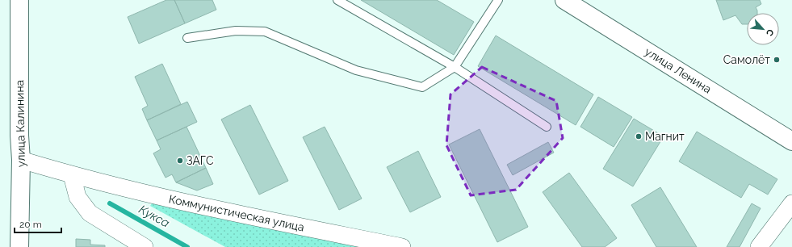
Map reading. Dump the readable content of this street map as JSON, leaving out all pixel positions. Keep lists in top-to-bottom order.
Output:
{
  "streets": {
    "street": ["улица Ленина", "улица Калинина", "Коммунистическая улица"]
  },
  "crossings": [
    ["улица Калинина", "Коммунистическая улица"]
  ],
  "water": ["Кукса"],
  "places": ["Самолёт", "Магнит", "ЗАГС"],
  "scale_bar": "20 m",
  "north": "bottom right"
}
